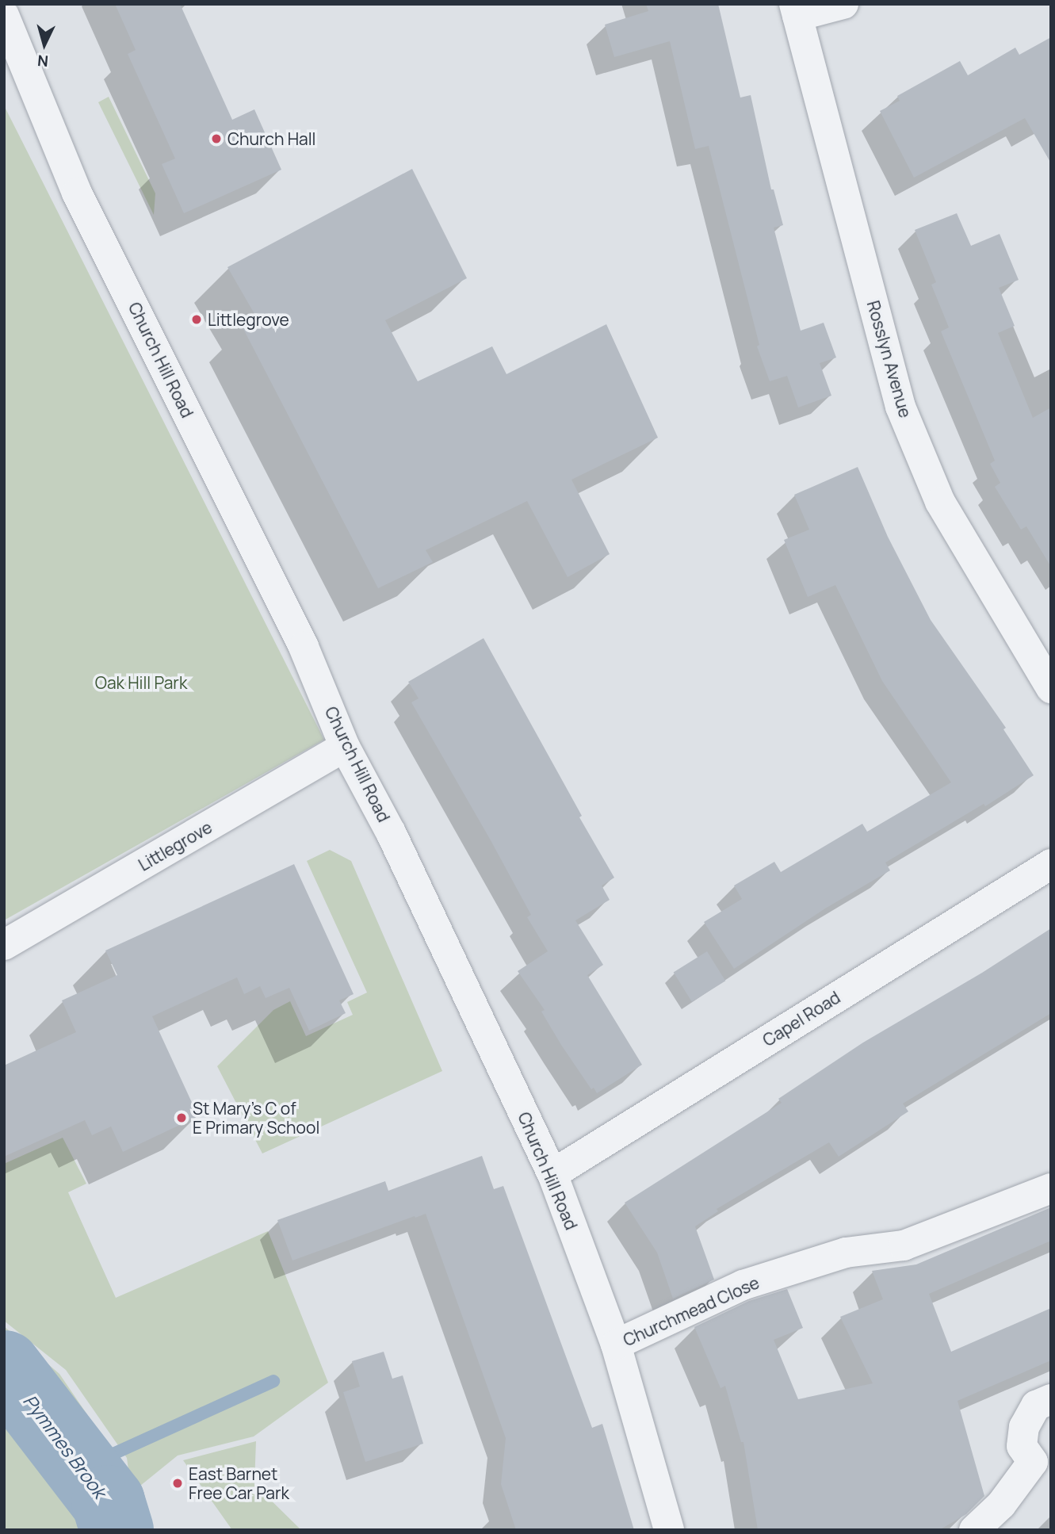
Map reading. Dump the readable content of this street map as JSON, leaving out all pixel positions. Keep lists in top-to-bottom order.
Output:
{
  "streets": {
    "street": [
      "Rosslyn Avenue",
      "Church Hill Road",
      "Littlegrove",
      "Capel Road",
      "Churchmead Close"
    ]
  },
  "crossings": [
    ["Church Hill Road", "Littlegrove"],
    ["Church Hill Road", "Capel Road"],
    ["Church Hill Road", "Churchmead Close"]
  ],
  "water": ["Pymmes Brook"],
  "parks": ["Oak Hill Park"],
  "places": [
    "Church Hall",
    "Littlegrove",
    "St Mary's C of E Primary School",
    "East Barnet Free Car Park"
  ],
  "north": "bottom"
}
